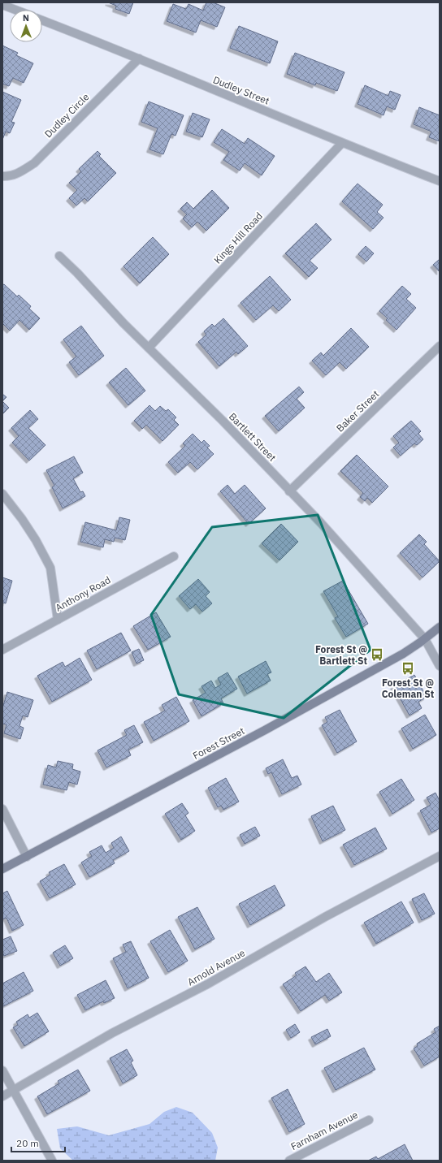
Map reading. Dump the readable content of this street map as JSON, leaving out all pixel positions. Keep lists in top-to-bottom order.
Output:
{
  "streets": {
    "street": [
      "Dudley Street",
      "Dudley Circle",
      "Kings Hill Road",
      "Baker Street",
      "Bartlett Street",
      "Anthony Road",
      "Forest Street",
      "Arnold Avenue",
      "Farnham Avenue"
    ]
  },
  "crossings": [
    ["Dudley Street", "Dudley Circle"],
    ["Dudley Street", "Kings Hill Road"],
    ["Kings Hill Road", "Bartlett Street"],
    ["Baker Street", "Bartlett Street"],
    ["Bartlett Street", "Forest Street"]
  ],
  "places": {
    "bus stop": ["Forest St @ Bartlett St", "Forest St @ Coleman St"]
  },
  "scale_bar": "20 m",
  "north": "top"
}
